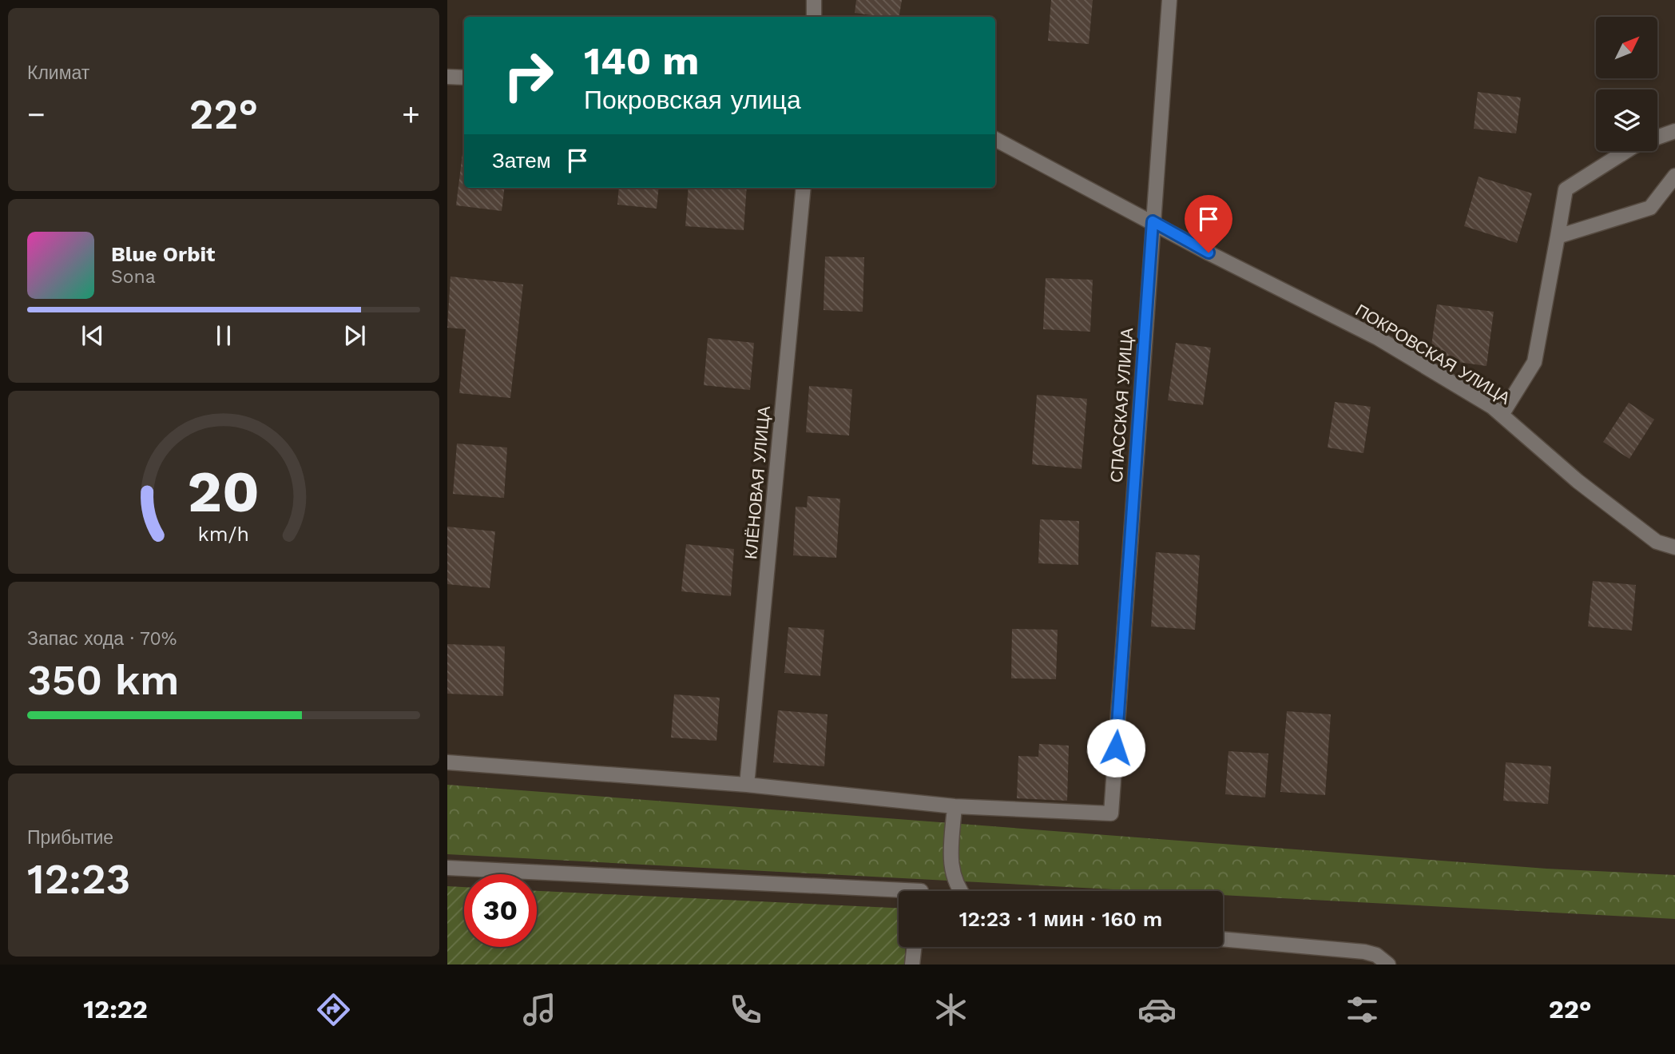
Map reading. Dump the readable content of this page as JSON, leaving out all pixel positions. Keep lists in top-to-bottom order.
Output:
{
  "streets": {
    "street": ["ПОКРОВСКАЯ УЛИЦА", "СПАССКАЯ УЛИЦА", "КЛЁНОВАЯ УЛИЦА"]
  },
  "crossings": [
    ["ПОКРОВСКАЯ УЛИЦА", "СПАССКАЯ УЛИЦА"]
  ],
  "north": "top right",
  "page": {
    "tile": [
      "Климат",
      ["Запас хода · 70%", "350 km"],
      ["Прибытие", "12:23"]
    ],
    "turn": ["140 m", "Покровская улица"],
    "heat": ["−", "22°", "+"],
    "then": "Затем",
    "song": ["Blue Orbit", "Sona"],
    "limit": "30",
    "trip": "12:23 · 1 мин · 160 m",
    "tabs": ["12:22", "22°"],
    "gauge": ["20", "km/h"]
  }
}
